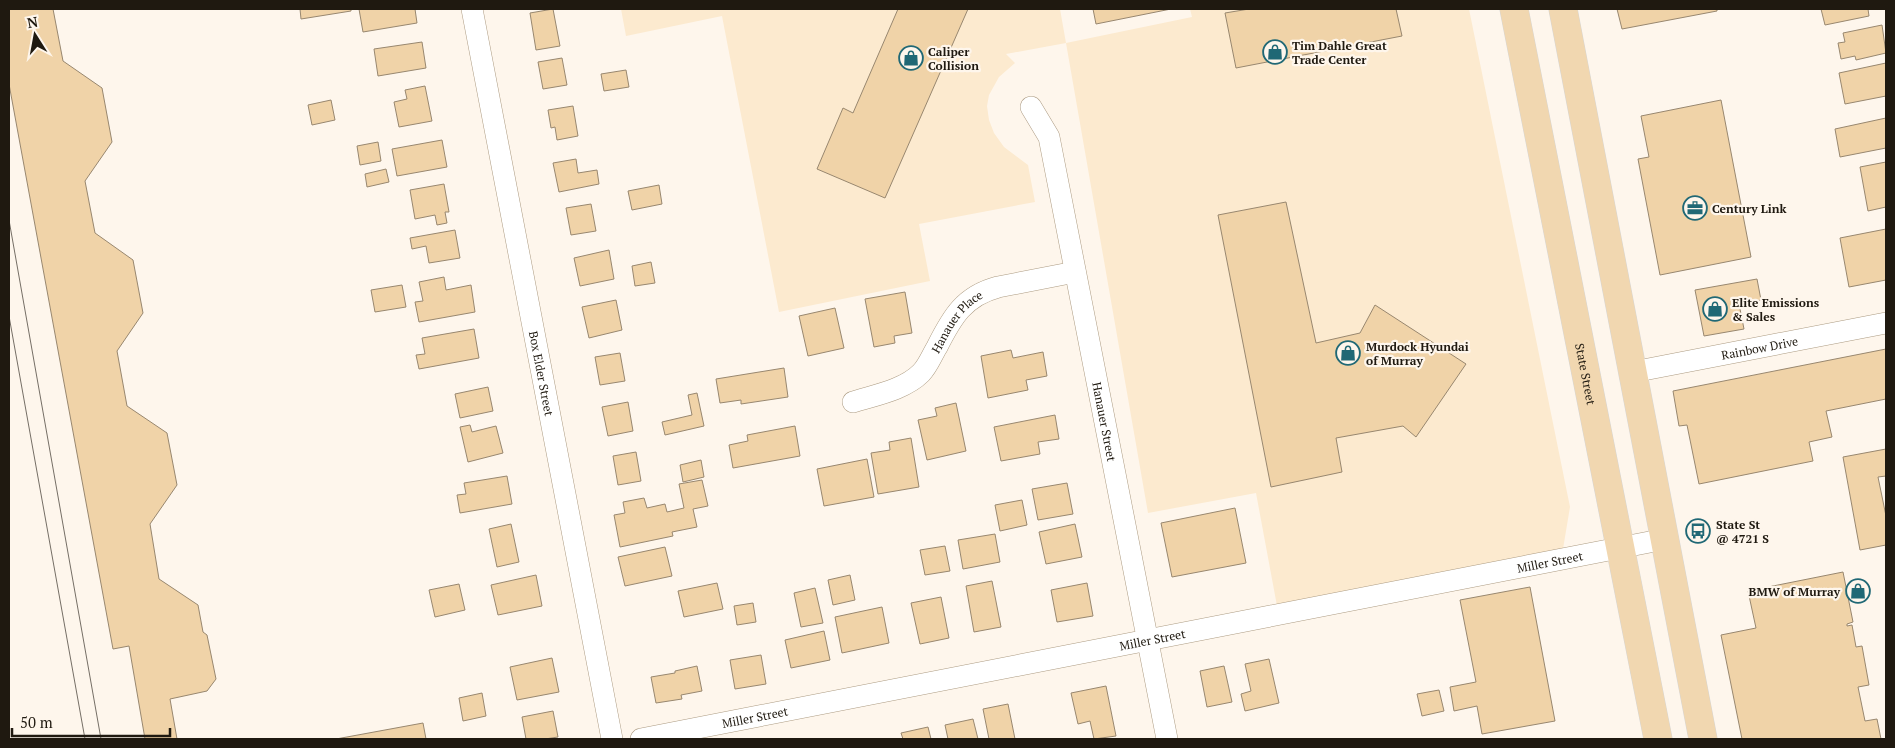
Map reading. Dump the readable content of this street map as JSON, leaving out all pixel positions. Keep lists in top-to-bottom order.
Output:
{
  "streets": {
    "main road": ["State Street"],
    "street": [
      "Hanauer Place",
      "Rainbow Drive",
      "Box Elder Street",
      "Hanauer Street",
      "Miller Street"
    ]
  },
  "crossings": [
    ["Hanauer Place", "Hanauer Street"],
    ["State Street", "Miller Street"],
    ["Hanauer Street", "Miller Street"]
  ],
  "places": {
    "shop": [
      "Tim Dahle Great Trade Center",
      "Caliper Collision",
      "Elite Emissions & Sales",
      "Murdock Hyundai of Murray",
      "BMW of Murray"
    ],
    "office": ["Century Link"],
    "bus stop": ["State St @ 4721 S"]
  },
  "scale_bar": "50 m",
  "north": "top"
}
